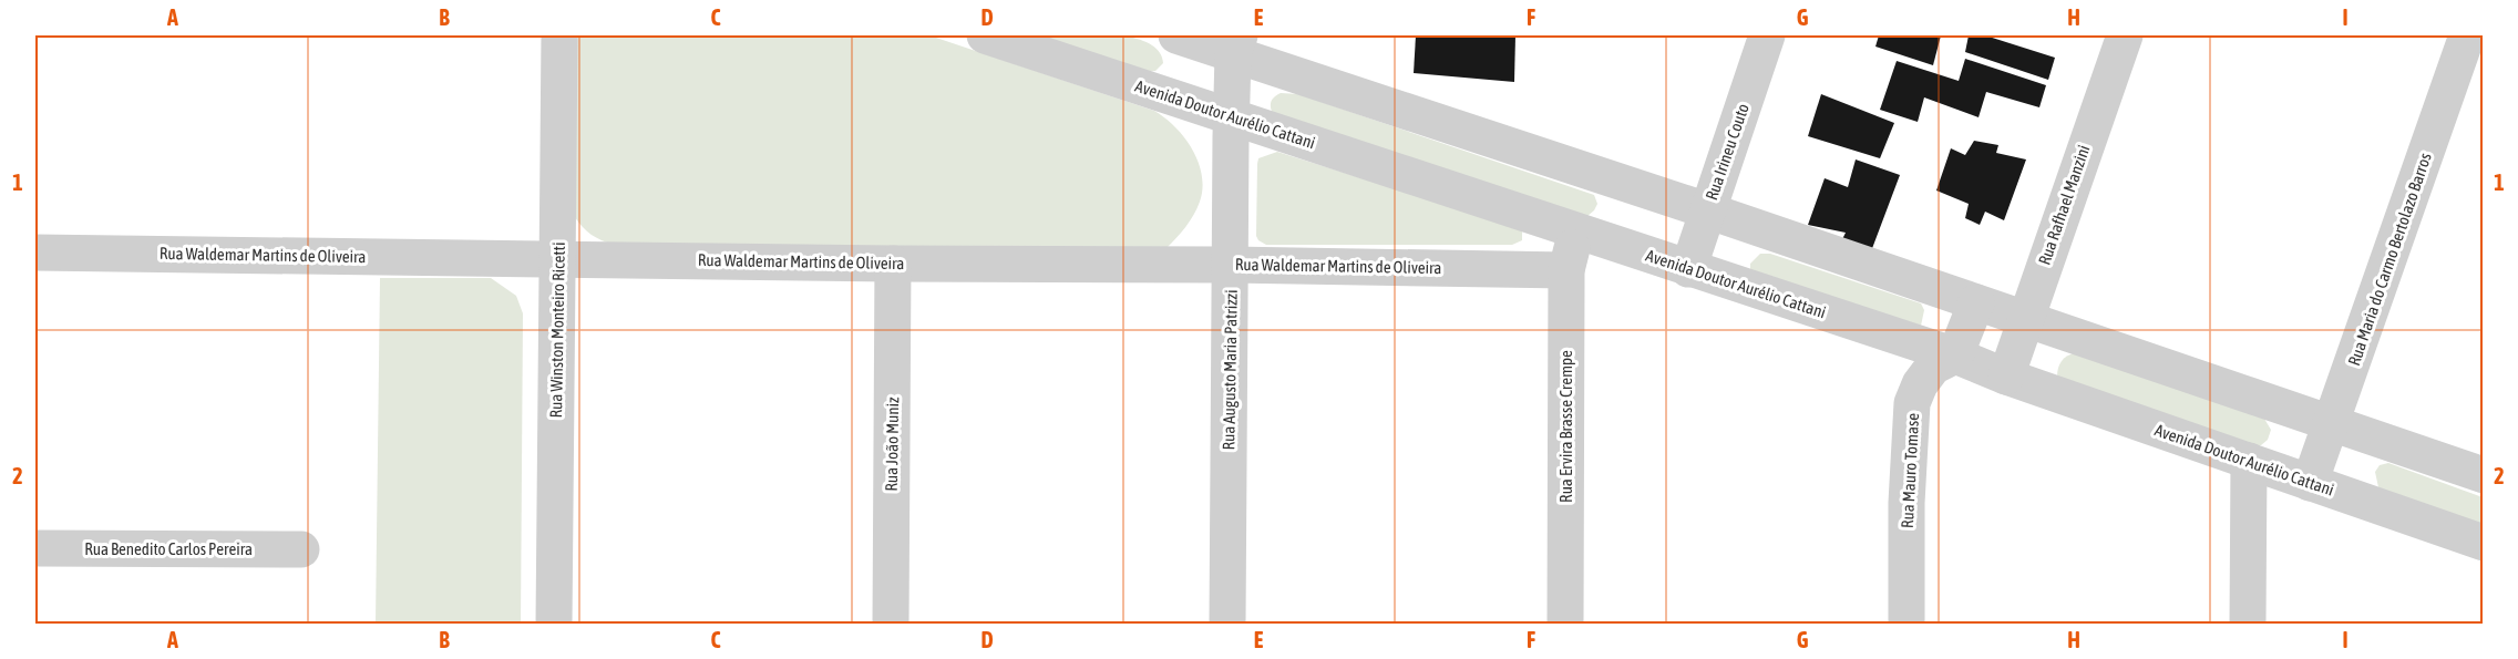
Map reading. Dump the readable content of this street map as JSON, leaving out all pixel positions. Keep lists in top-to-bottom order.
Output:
{
  "streets": {
    "street": [
      "Avenida Doutor Aurélio Cattani",
      "Rua Irineu Couto",
      "Rua Rafhael Manzini",
      "Rua Waldemar Martins de Oliveira",
      "Rua Maria do Carmo Bertolazo Barros",
      "Rua Winston Monteiro Ricetti",
      "Rua Augusto Maria Patrizzi",
      "Rua Ervira Brasse Crempe",
      "Rua João Muniz",
      "Rua Mauro Tomase",
      "Rua Benedito Carlos Pereira"
    ]
  },
  "crossings": [
    ["Avenida Doutor Aurélio Cattani", "Rua Irineu Couto"],
    ["Avenida Doutor Aurélio Cattani", "Rua Rafhael Manzini"],
    ["Avenida Doutor Aurélio Cattani", "Rua Maria do Carmo Bertolazo Barros"],
    ["Avenida Doutor Aurélio Cattani", "Rua Augusto Maria Patrizzi"],
    ["Avenida Doutor Aurélio Cattani", "Rua Ervira Brasse Crempe"],
    ["Avenida Doutor Aurélio Cattani", "Rua Mauro Tomase"],
    ["Rua Waldemar Martins de Oliveira", "Rua Winston Monteiro Ricetti"],
    ["Rua Waldemar Martins de Oliveira", "Rua Augusto Maria Patrizzi"],
    ["Rua Waldemar Martins de Oliveira", "Rua Ervira Brasse Crempe"],
    ["Rua Waldemar Martins de Oliveira", "Rua João Muniz"]
  ],
  "grid": {
    "columns": [
      "A",
      "B",
      "C",
      "D",
      "E",
      "F",
      "G",
      "H",
      "I"
    ],
    "rows": ["1", "2"]
  }
}
